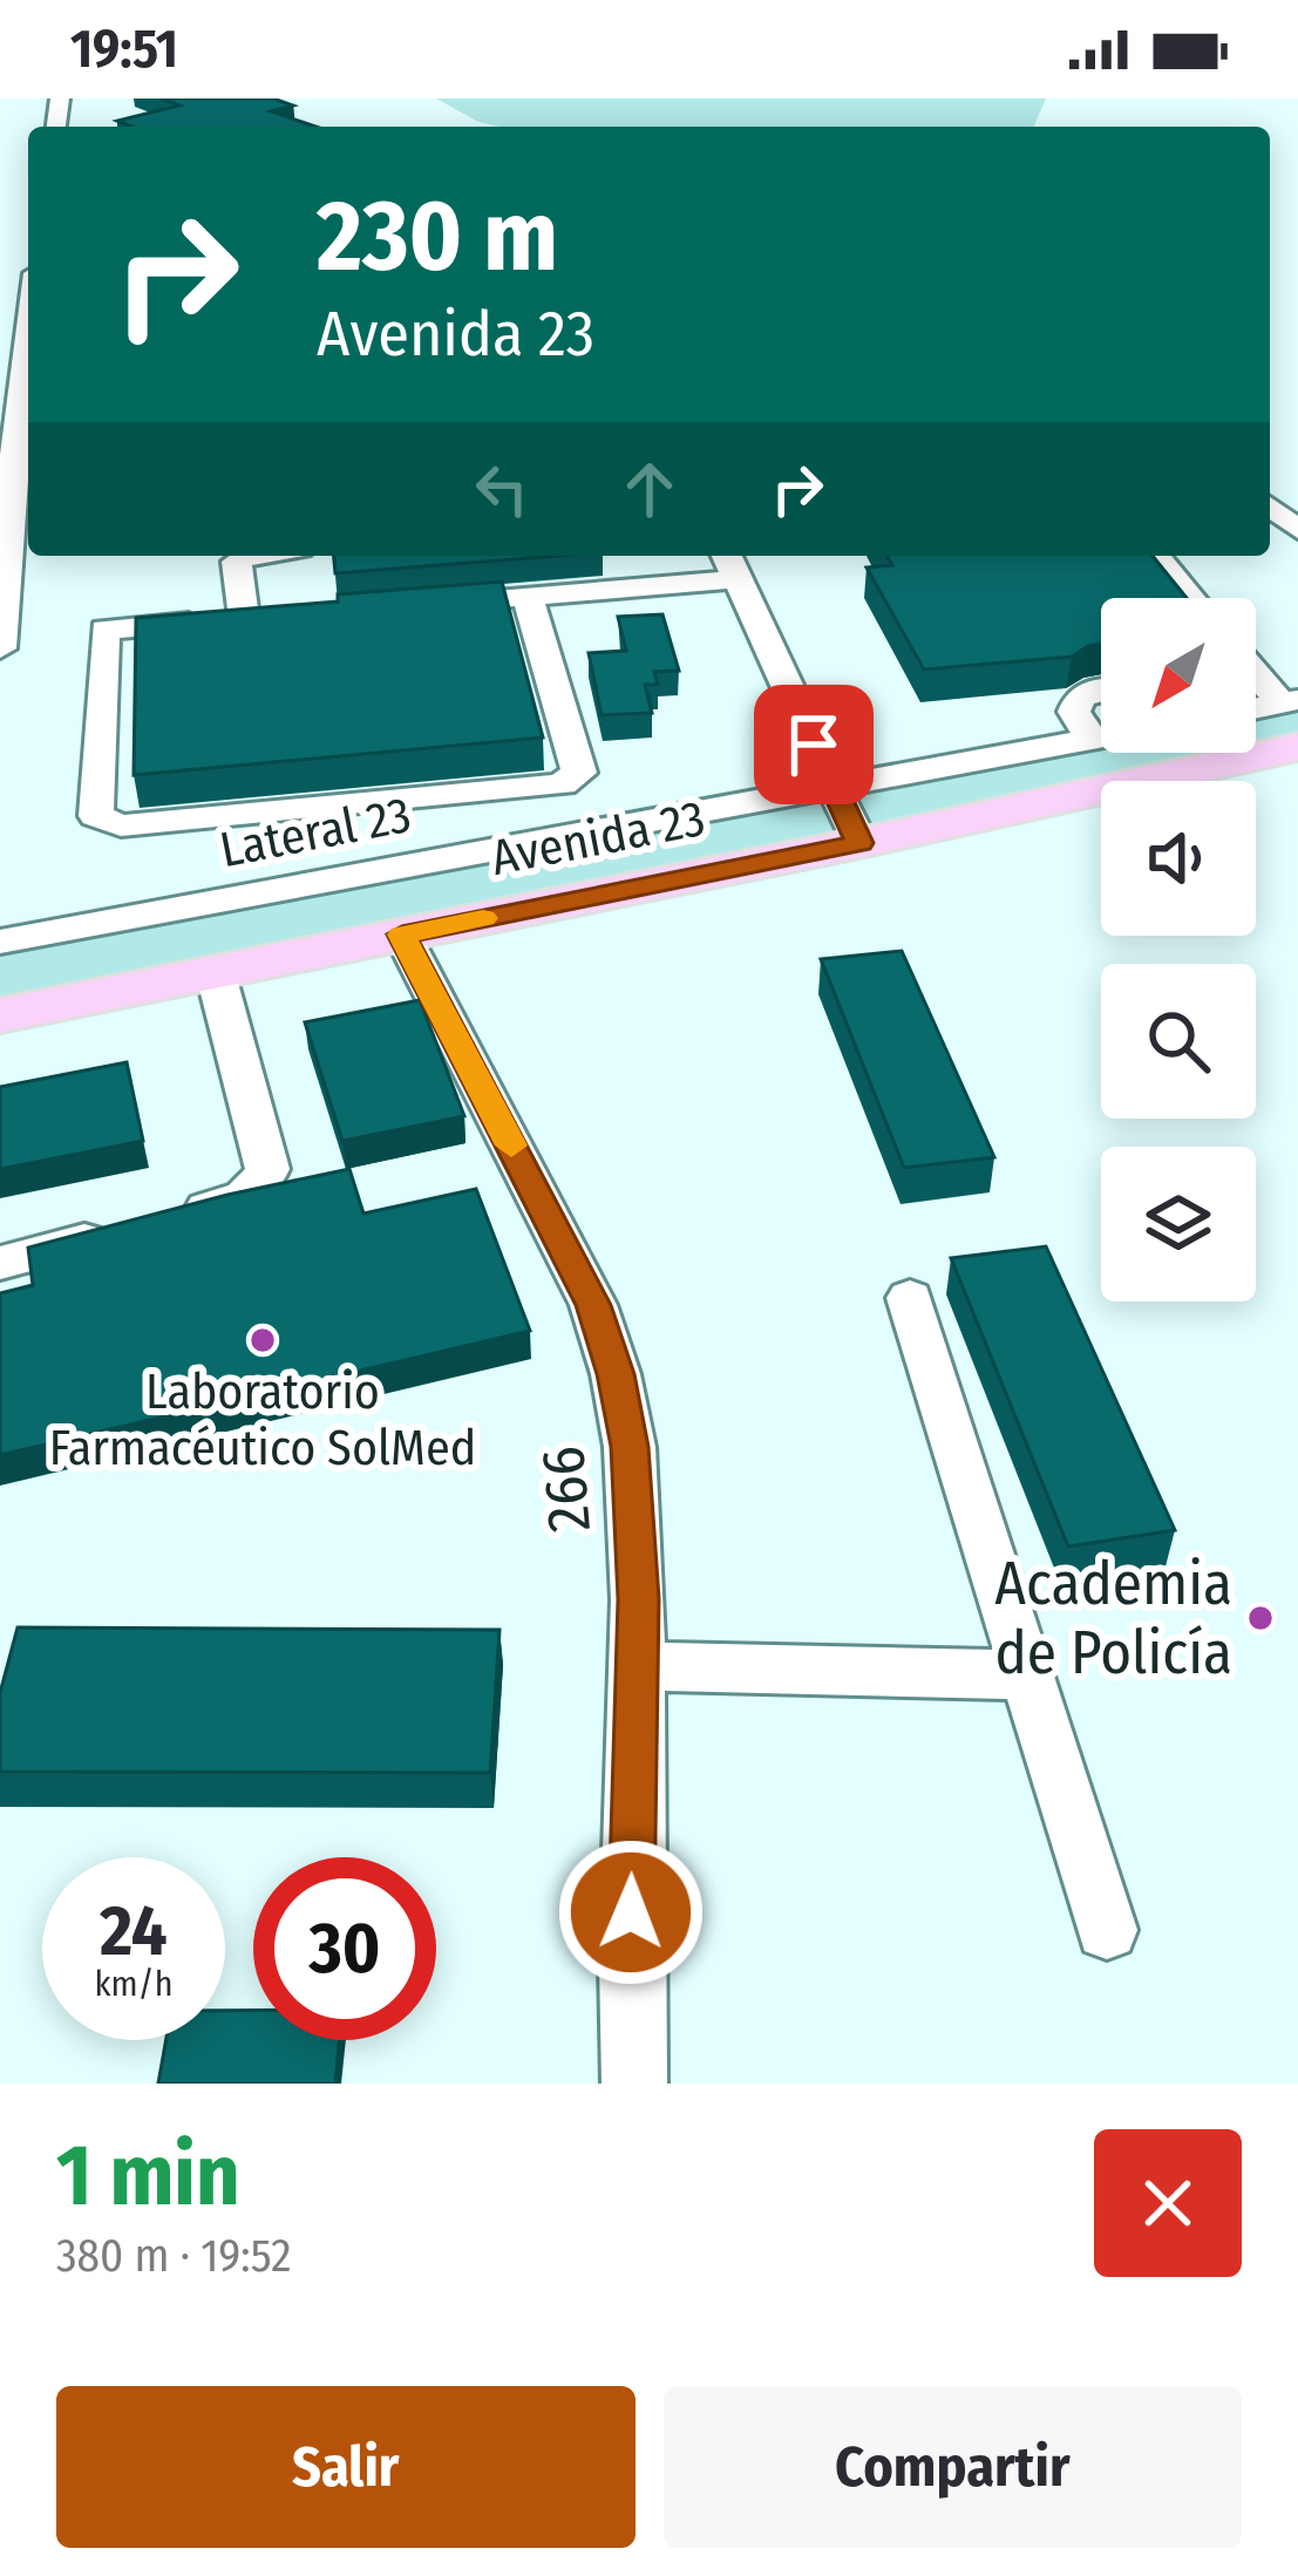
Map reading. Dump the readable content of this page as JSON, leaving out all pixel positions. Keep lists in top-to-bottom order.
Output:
{
  "streets": {
    "main road": ["Avenida 23"],
    "street": ["Lateral 23", "266"]
  },
  "crossings": [
    ["Avenida 23", "266"]
  ],
  "places": ["Laboratorio Farmacéutico SolMed", "Academia de Policía"],
  "north": "bottom left",
  "page": {
    "status": "19:51",
    "turn": ["230 m", "Avenida 23"],
    "speed": "24 km/h",
    "limit": "30",
    "heading": ["1 min", "380 m · 19:52"],
    "buttons": ["Salir", "Compartir"]
  }
}
